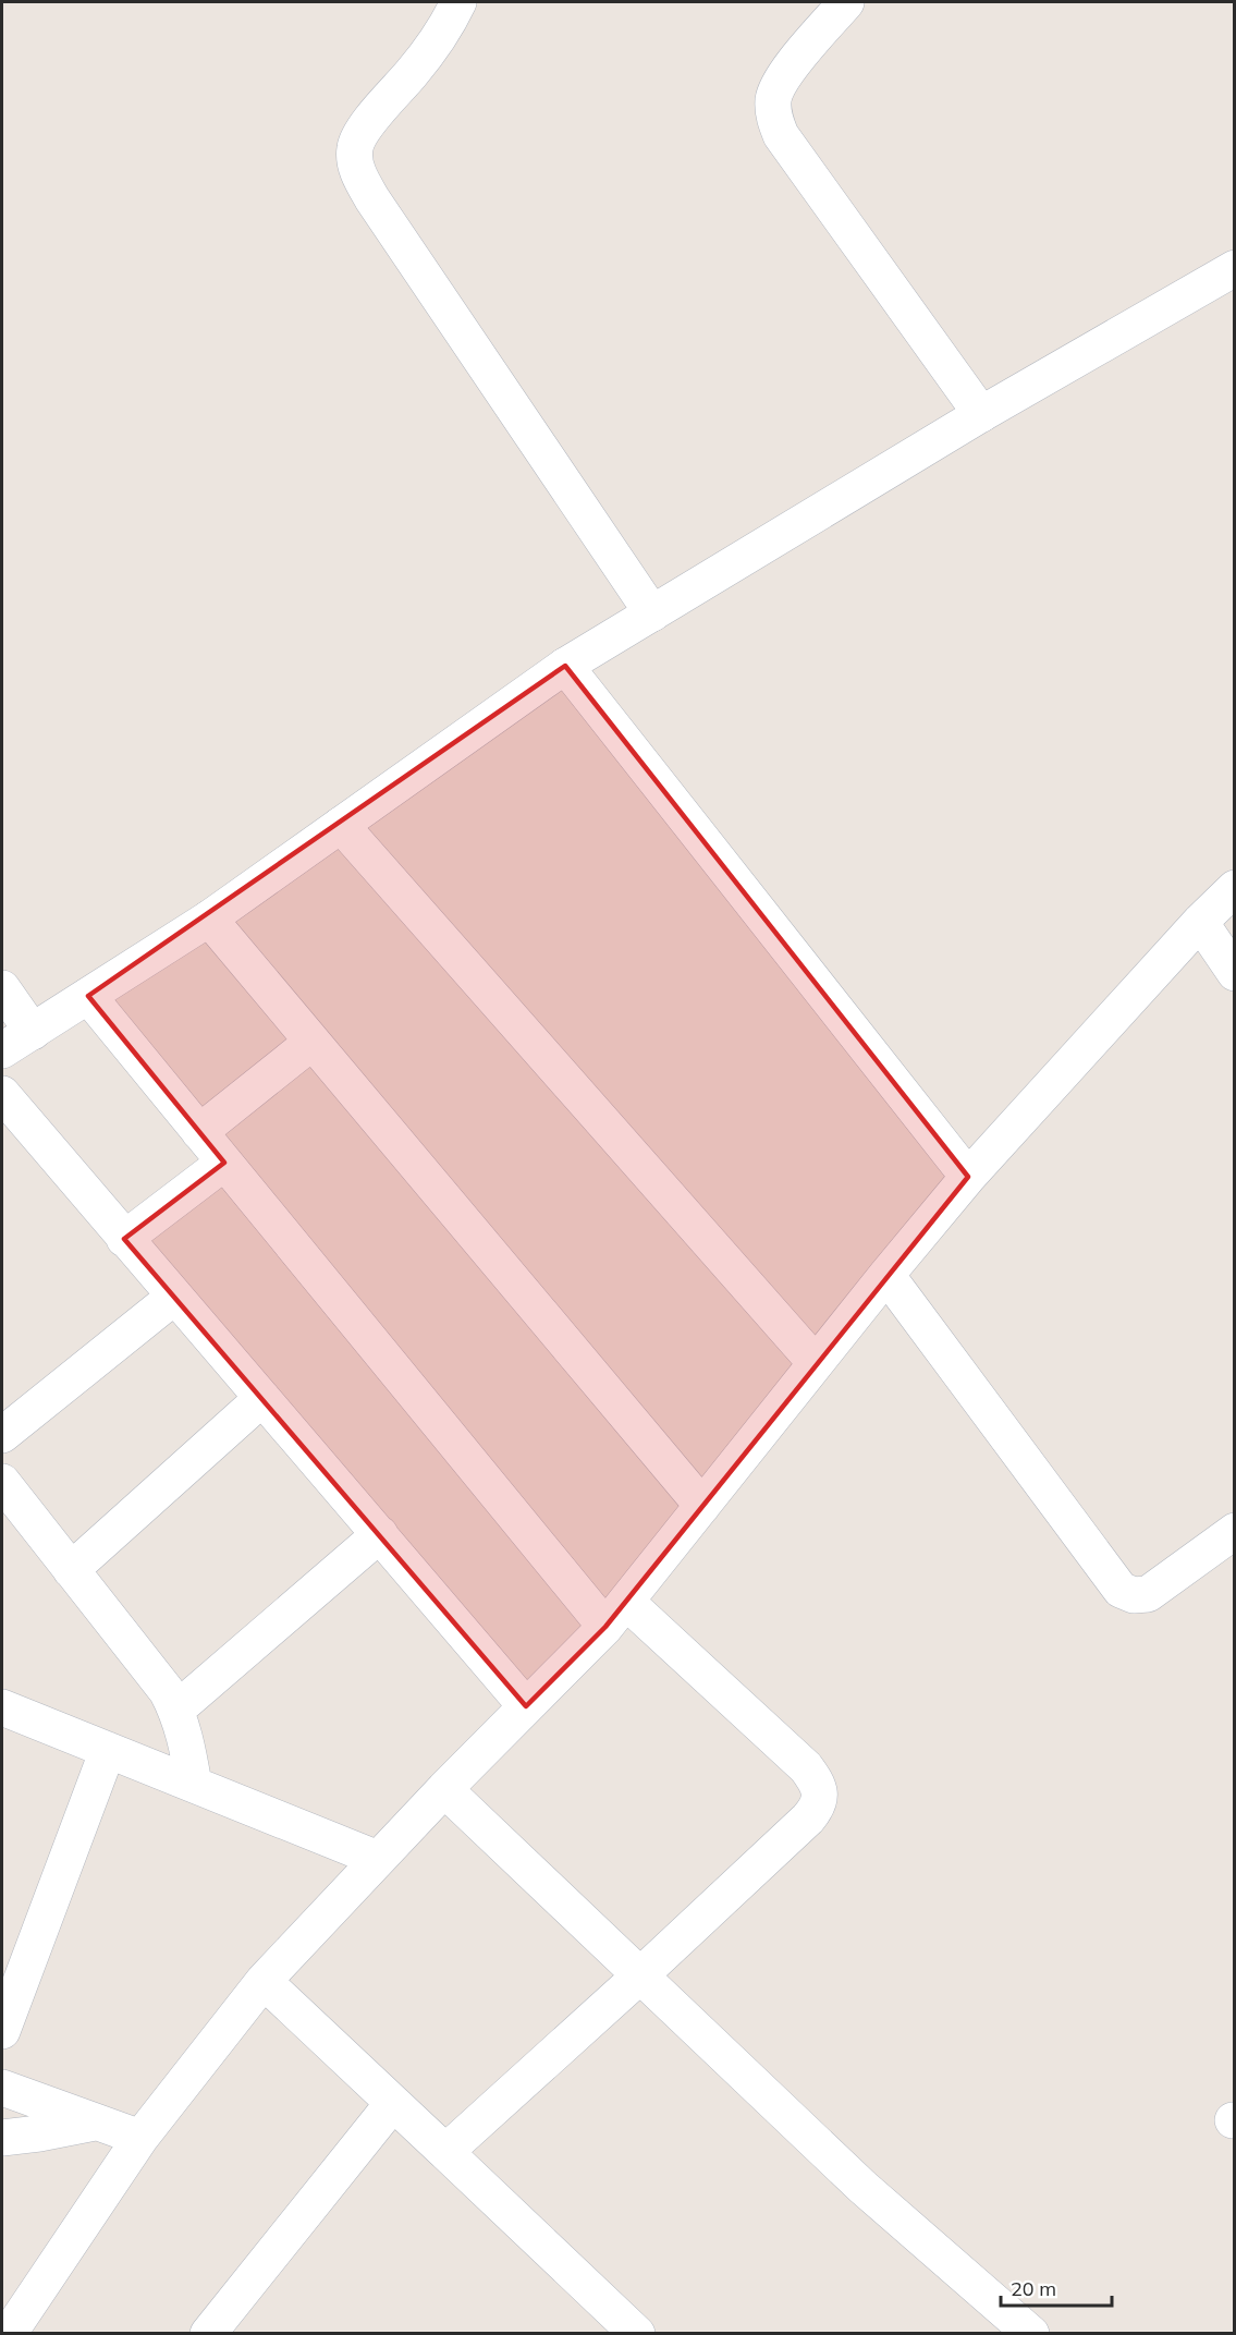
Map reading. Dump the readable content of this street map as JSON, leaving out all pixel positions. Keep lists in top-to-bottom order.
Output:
{
  "scale_bar": "20 m"
}
